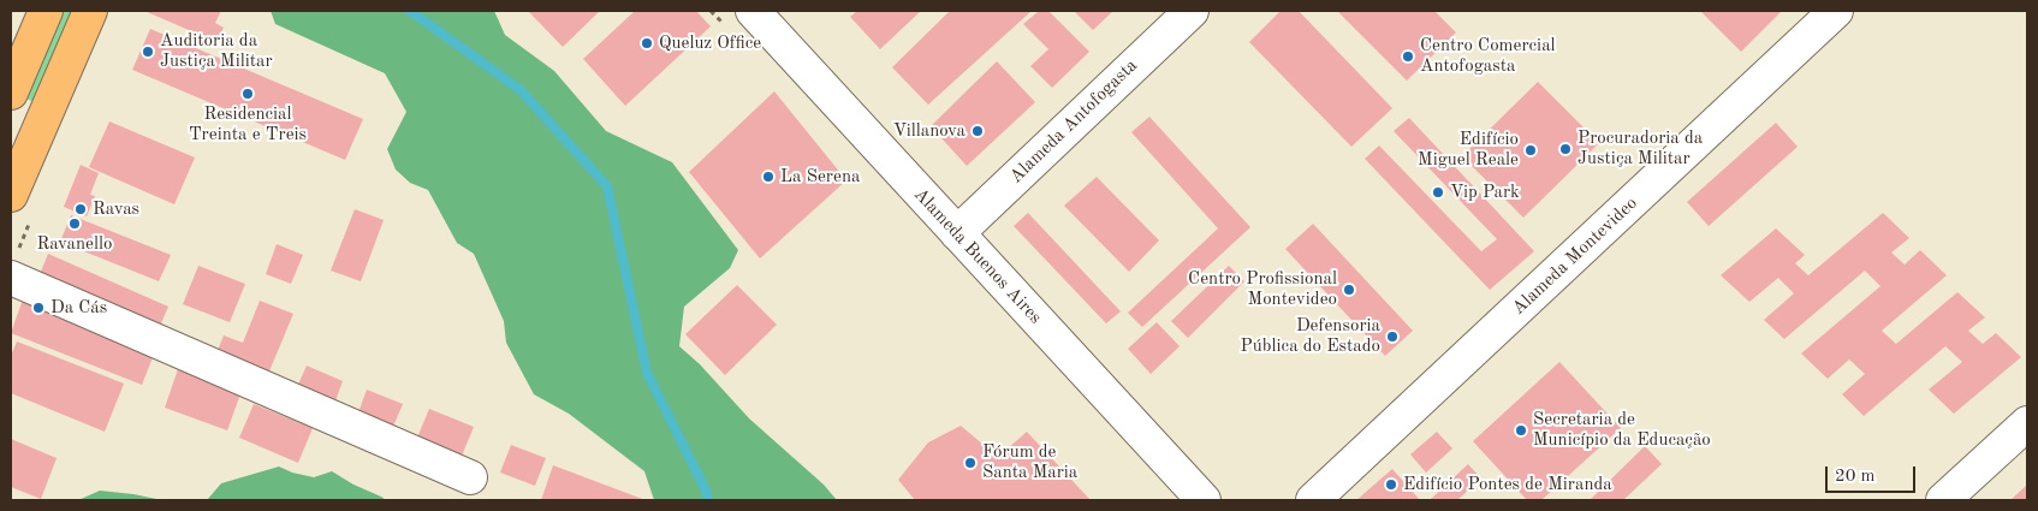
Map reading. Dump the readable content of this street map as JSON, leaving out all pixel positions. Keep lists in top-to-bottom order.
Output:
{
  "streets": {
    "street": ["Alameda Antofogasta", "Alameda Buenos Aires", "Alameda Montevideo"]
  },
  "crossings": [
    ["Alameda Antofogasta", "Alameda Buenos Aires"]
  ],
  "places": [
    "Queluz Office",
    "Auditoria da Justiça Militar",
    "Centro Comercial Antofogasta",
    "Residencial Treinta e Treis",
    "Villanova",
    "Procuradoria da Justiça Militar",
    "Edifício Miguel Reale",
    "La Serena",
    "Vip Park",
    "Ravas",
    "Ravanello",
    "Centro Profissional Montevideo",
    "Da Cás",
    "Defensoria Pública do Estado",
    "Secretaria de Município da Educação",
    "Fórum de Santa Maria",
    "Edifício Pontes de Miranda"
  ],
  "scale_bar": "20 m"
}
